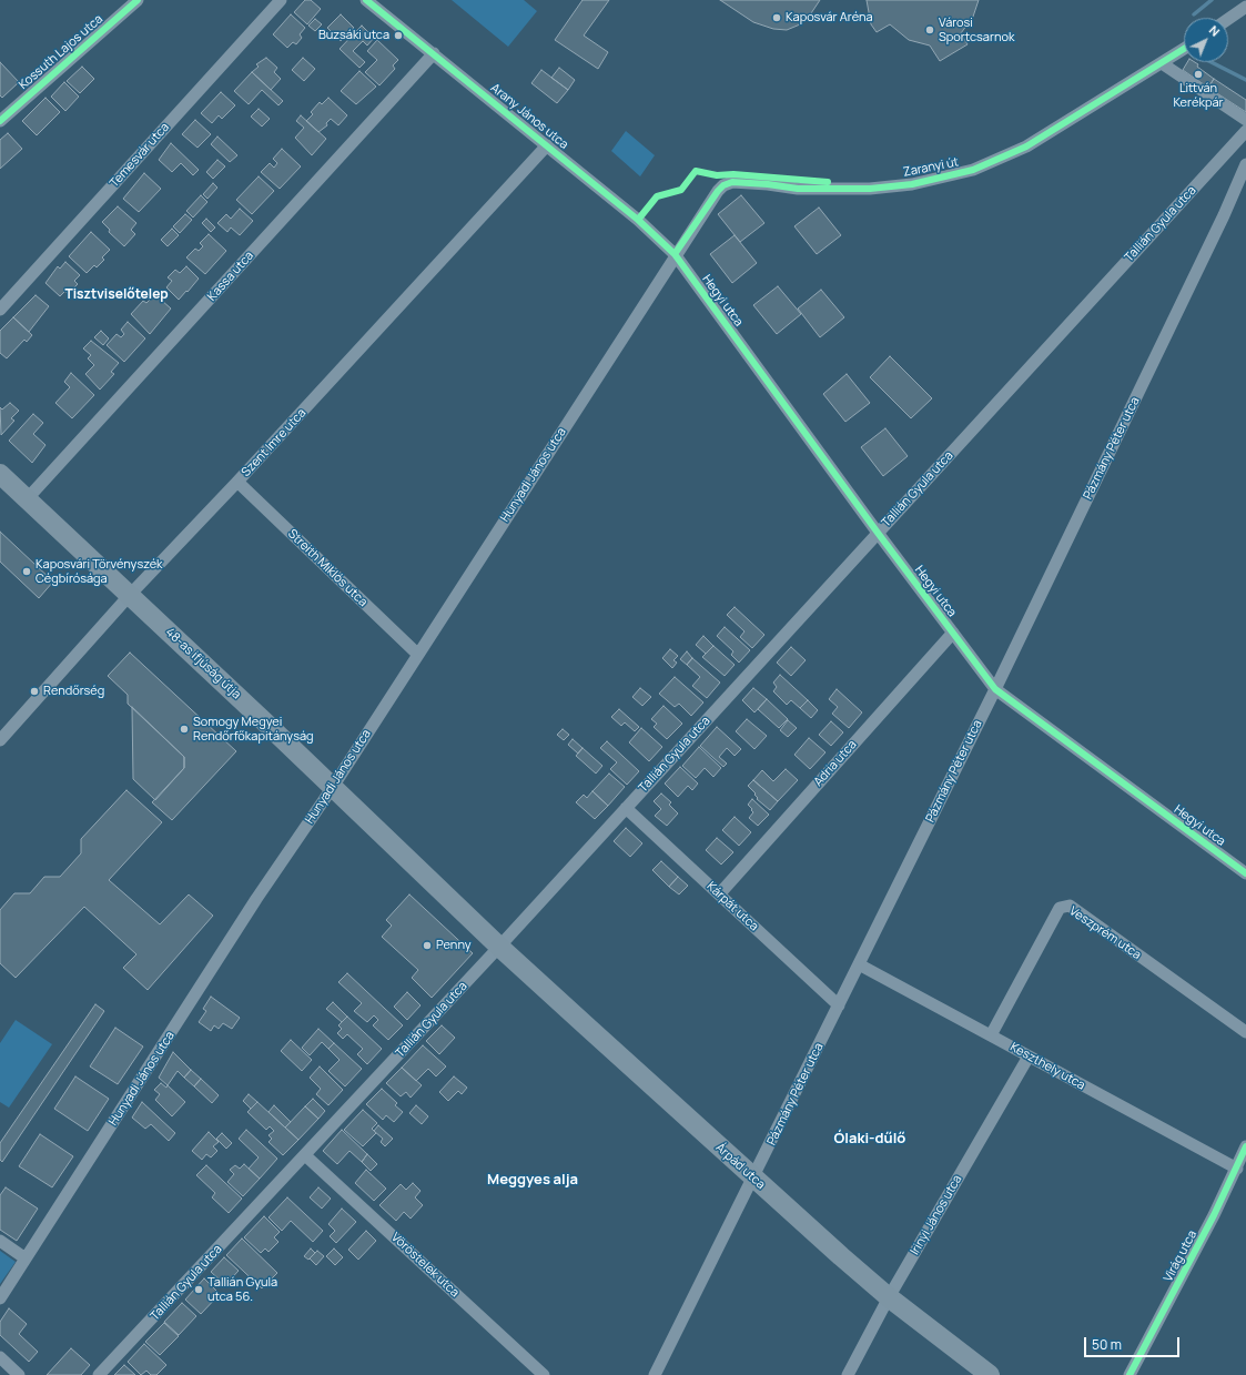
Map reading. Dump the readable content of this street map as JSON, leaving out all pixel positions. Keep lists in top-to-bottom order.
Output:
{
  "streets": {
    "main road": ["48-as ifjúság útja", "Árpád utca"],
    "street": [
      "Kossuth Lajos utca",
      "Arany János utca",
      "Temesvár utca",
      "Zaranyi út",
      "Tallián Gyula utca",
      "Kassa utca",
      "Hegyi utca",
      "Szent Imre utca",
      "Pázmány Péter utca",
      "Hunyadi János utca",
      "Streith Miklós utca",
      "Adria utca",
      "Kárpát utca",
      "Veszprém utca",
      "Keszthely utca",
      "Irinyi János utca",
      "Virág utca",
      "Vöröstelek utca"
    ]
  },
  "crossings": [
    ["Arany János utca", "Zaranyi út"],
    ["Arany János utca", "Kassa utca"],
    ["Arany János utca", "Hegyi utca"],
    ["Arany János utca", "Szent Imre utca"],
    ["Arany János utca", "Hunyadi János utca"],
    ["Zaranyi út", "Hegyi utca"],
    ["Zaranyi út", "Hunyadi János utca"],
    ["Tallián Gyula utca", "Hegyi utca"],
    ["Tallián Gyula utca", "48-as ifjúság útja"],
    ["Tallián Gyula utca", "Kárpát utca"],
    ["Tallián Gyula utca", "Árpád utca"],
    ["Tallián Gyula utca", "Vöröstelek utca"],
    ["Kassa utca", "48-as ifjúság útja"],
    ["Hegyi utca", "Pázmány Péter utca"],
    ["Hegyi utca", "Hunyadi János utca"],
    ["Hegyi utca", "Adria utca"],
    ["Szent Imre utca", "Streith Miklós utca"],
    ["Szent Imre utca", "48-as ifjúság útja"],
    ["Pázmány Péter utca", "Kárpát utca"],
    ["Pázmány Péter utca", "Keszthely utca"],
    ["Pázmány Péter utca", "Árpád utca"],
    ["Hunyadi János utca", "Streith Miklós utca"],
    ["Hunyadi János utca", "48-as ifjúság útja"],
    ["48-as ifjúság útja", "Árpád utca"],
    ["Adria utca", "Kárpát utca"],
    ["Veszprém utca", "Keszthely utca"],
    ["Keszthely utca", "Irinyi János utca"],
    ["Keszthely utca", "Virág utca"],
    ["Árpád utca", "Irinyi János utca"]
  ],
  "districts": ["Tisztviselőtelep", "Ólaki-dűlő", "Meggyes alja"],
  "places": [
    "Kaposvár Aréna",
    "Városi Sportcsarnok",
    "Buzsáki utca",
    "Littván Kerékpár",
    "Kaposvári Törvényszék Cégbírósága",
    "Rendőrség",
    "Somogy Megyei Rendőrfőkapitányság",
    "Penny",
    "Tallián Gyula utca 56."
  ],
  "scale_bar": "50 m",
  "north": "top right"
}
